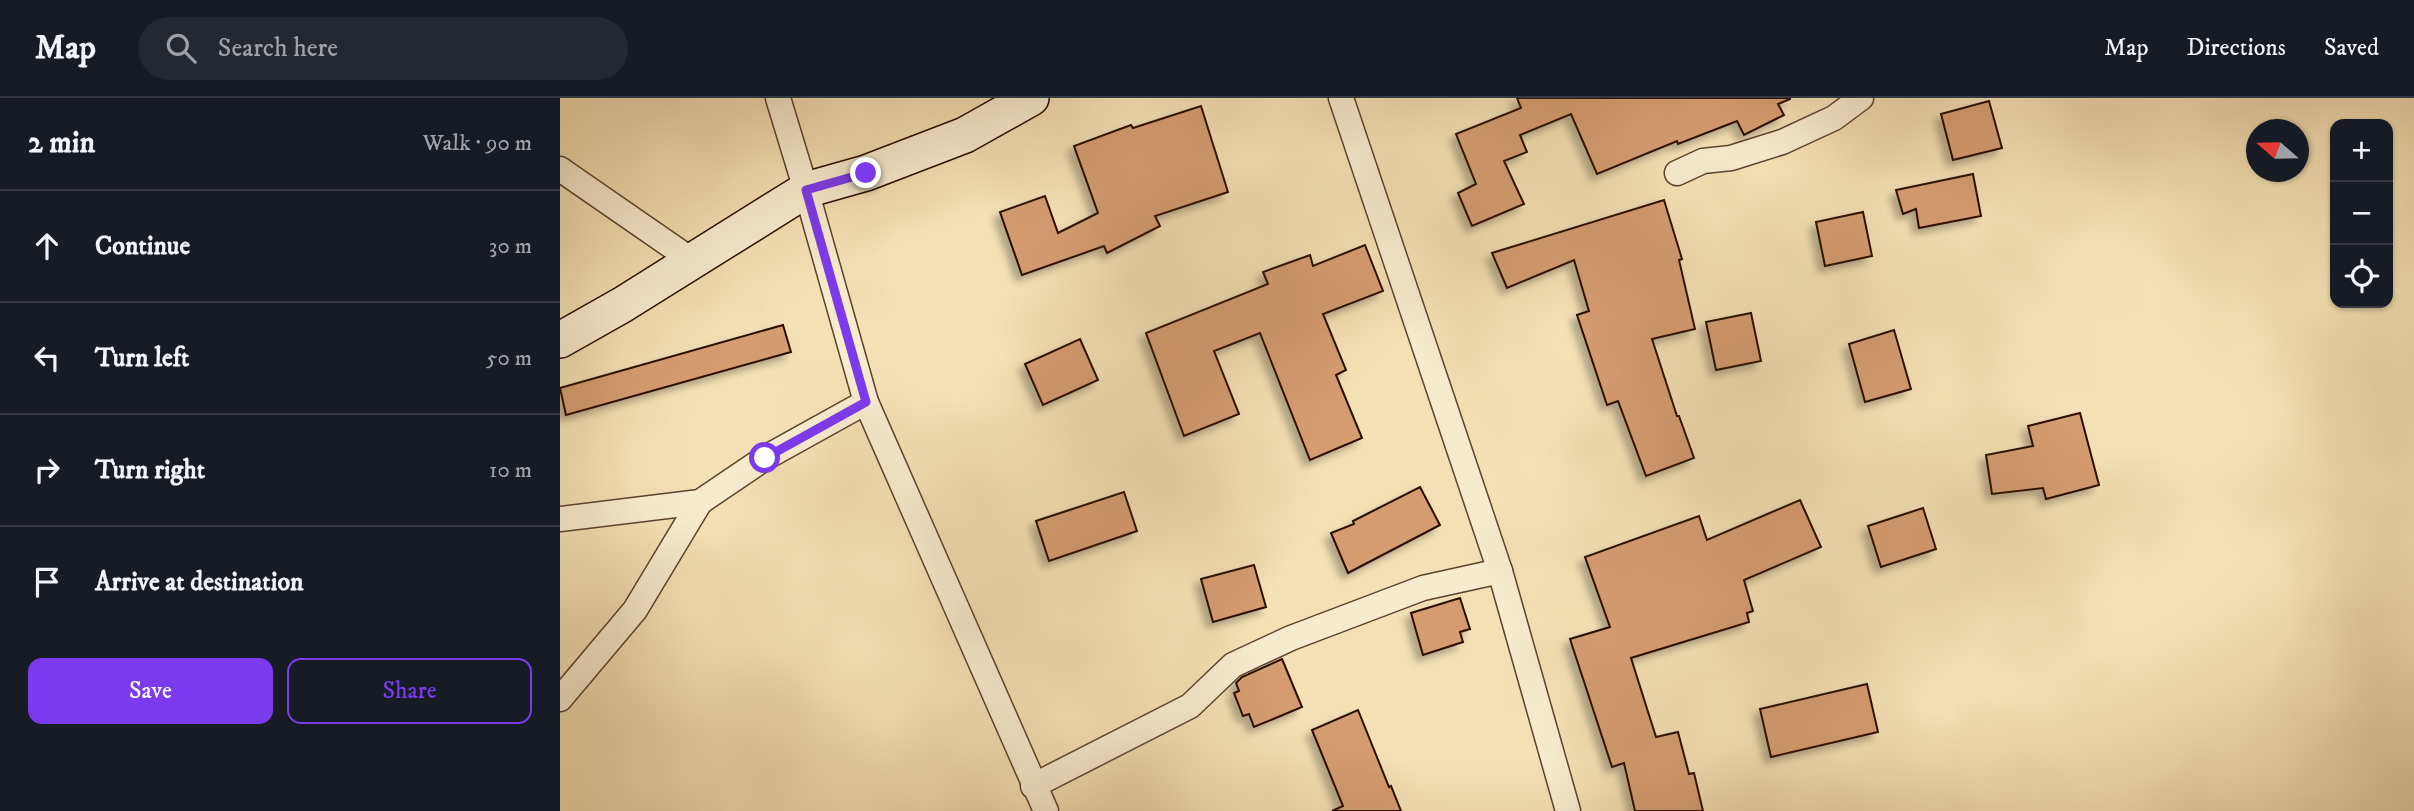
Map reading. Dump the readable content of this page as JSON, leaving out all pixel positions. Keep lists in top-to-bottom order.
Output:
{
  "north": "left",
  "page": {
    "header": "Map",
    "search": "Search here",
    "nav": ["Map", "Directions", "Saved"],
    "heading": ["2 min", "Walk · 90 m"],
    "map_buttons": ["+", "−"],
    "list": [
      ["Continue", "30 m"],
      ["Turn left", "50 m"],
      ["Turn right", "10 m"],
      "Arrive at destination"
    ],
    "buttons": ["Save", "Share"]
  }
}
